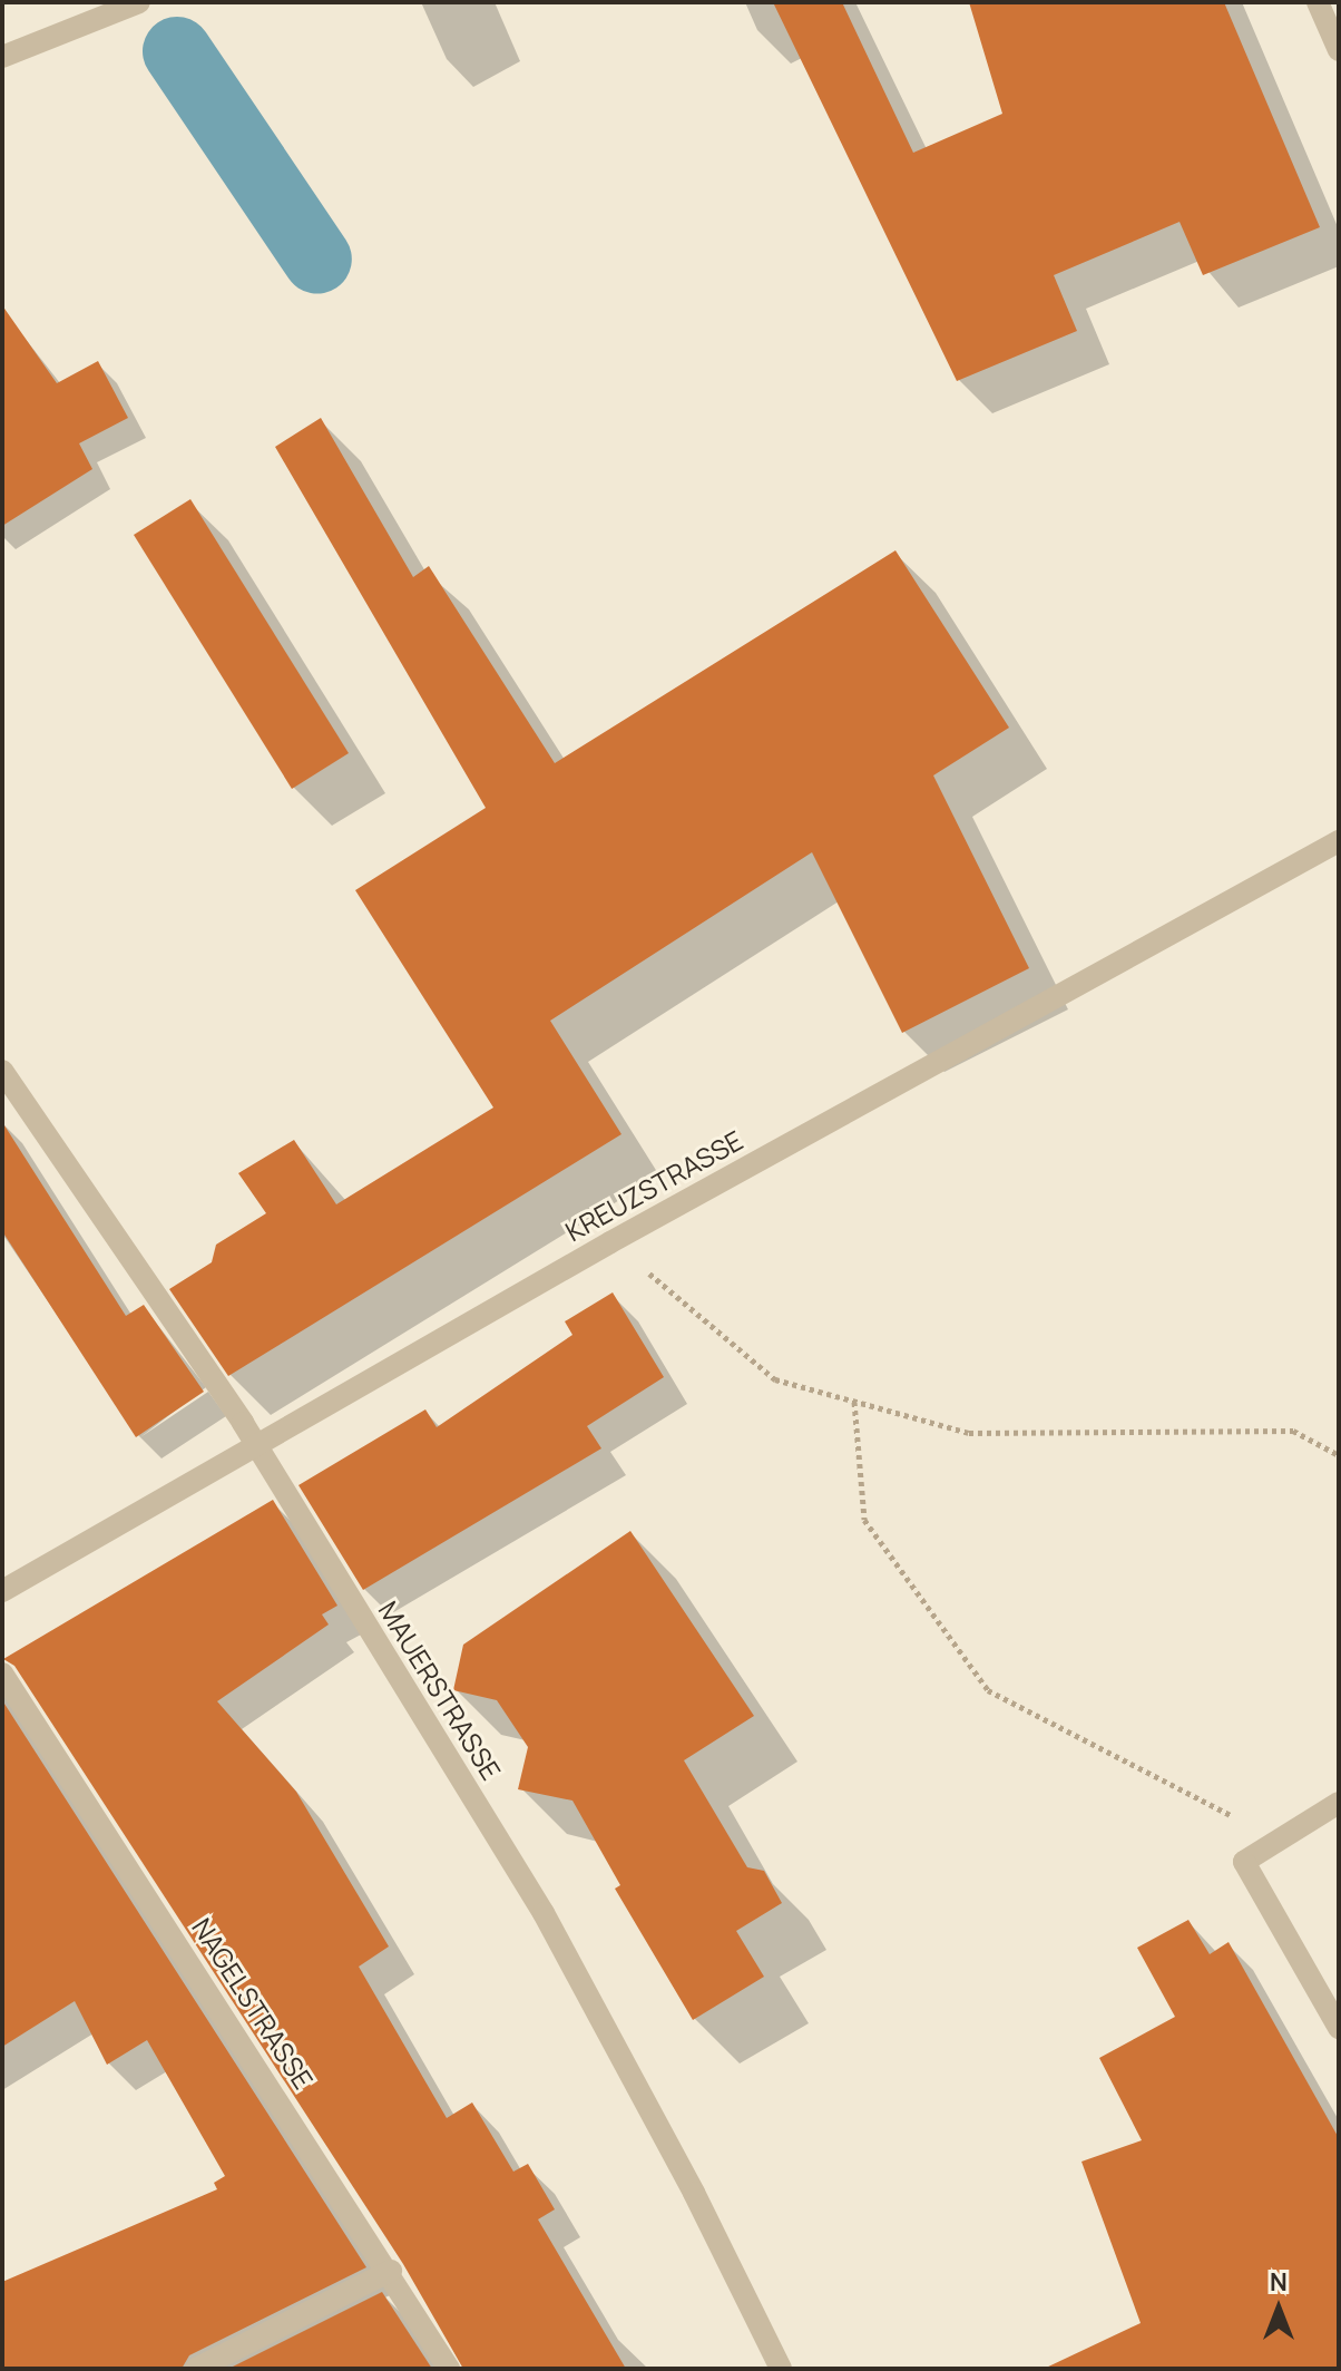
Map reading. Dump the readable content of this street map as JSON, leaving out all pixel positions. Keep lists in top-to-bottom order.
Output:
{
  "streets": {
    "street": ["KREUZSTRASSE", "MAUERSTRASSE", "NAGELSTRASSE"]
  },
  "crossings": [
    ["KREUZSTRASSE", "MAUERSTRASSE"]
  ],
  "north": "top"
}
